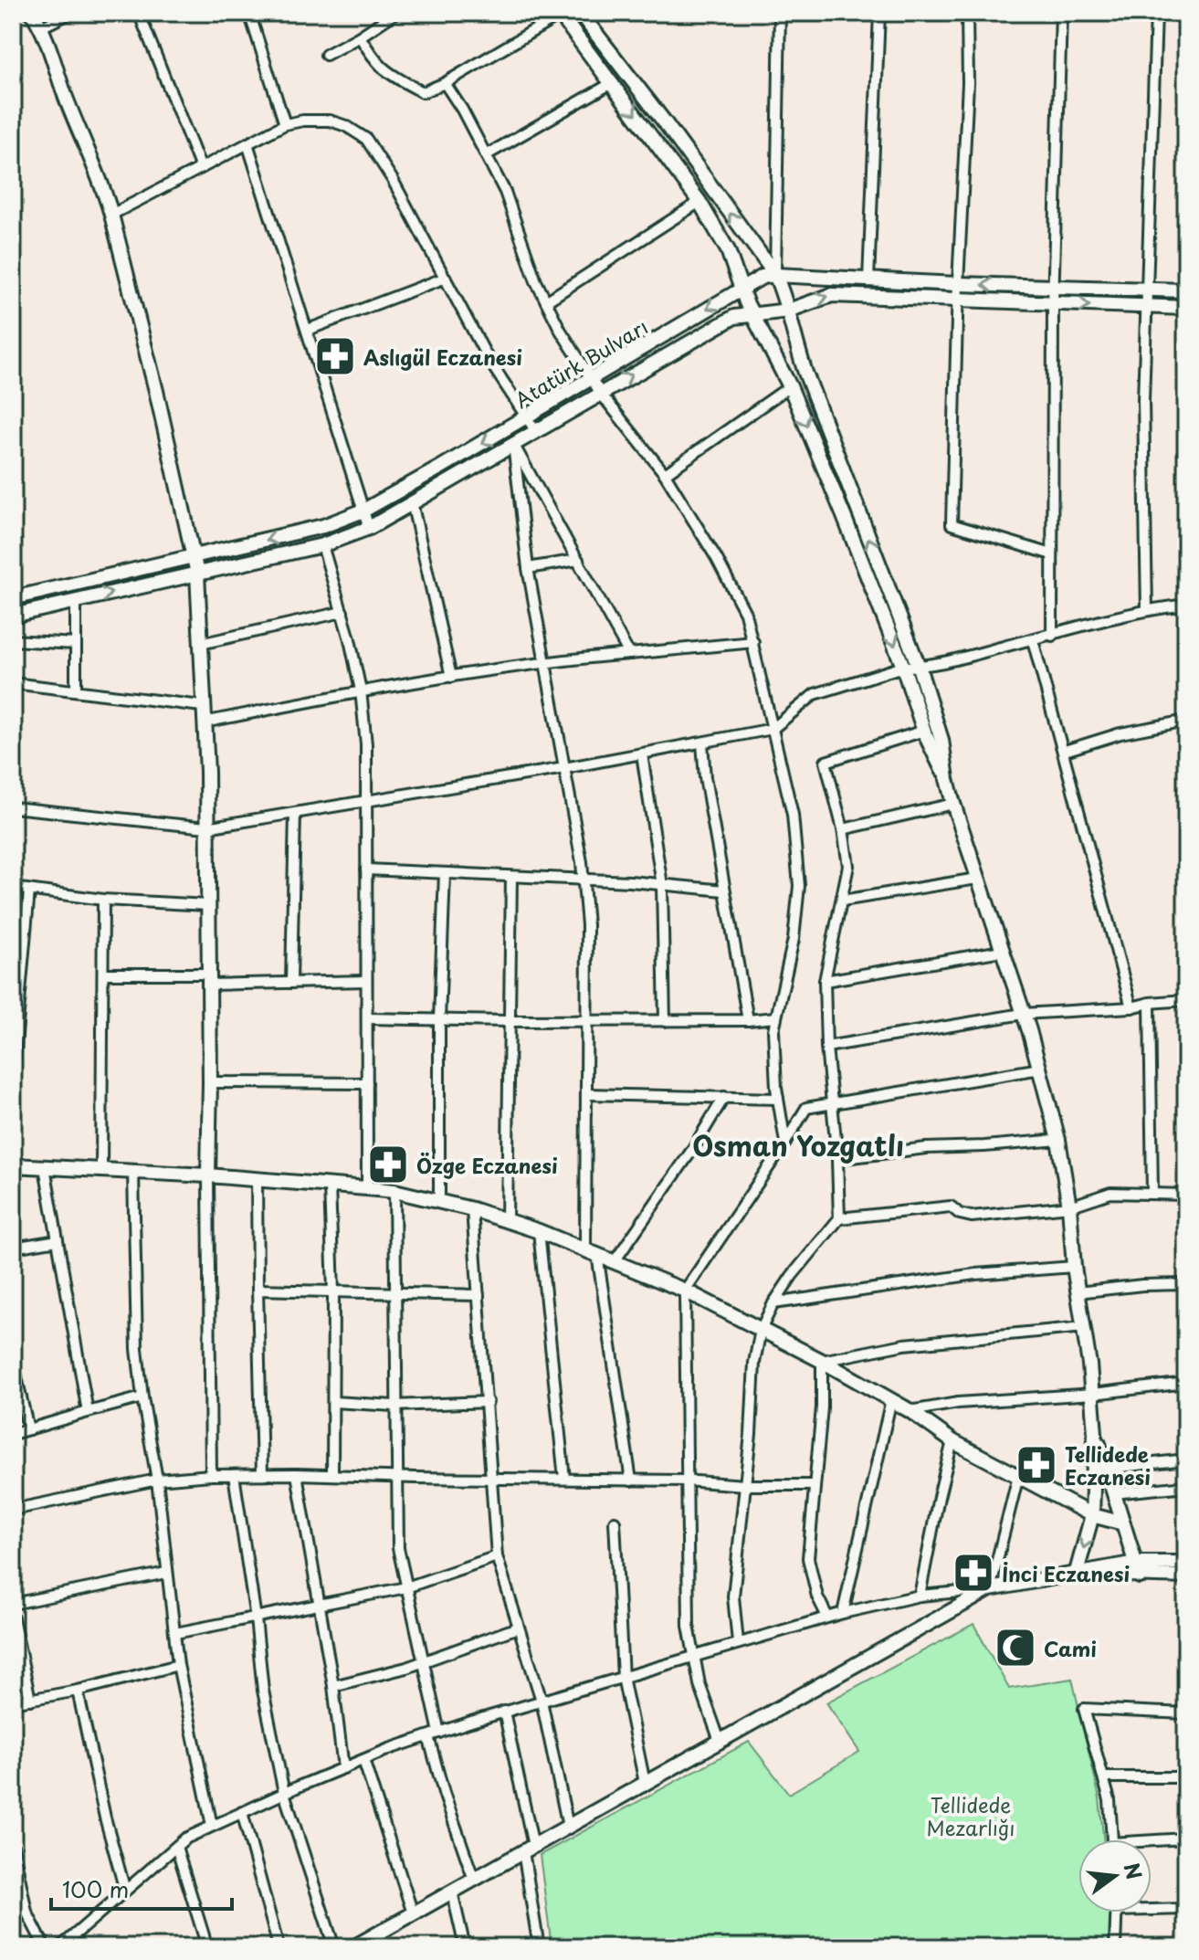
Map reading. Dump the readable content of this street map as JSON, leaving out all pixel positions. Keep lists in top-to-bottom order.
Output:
{
  "streets": {
    "main road": ["Atatürk Bulvarı"]
  },
  "districts": ["Osman Yozgatlı"],
  "parks": ["Tellidede Mezarlığı"],
  "places": {
    "pharmacy": [
      "Aslıgül Eczanesi",
      "Özge Eczanesi",
      "Tellidede Eczanesi",
      "İnci Eczanesi"
    ],
    "mosque": ["Cami"]
  },
  "scale_bar": "100 m",
  "north": "right"
}
